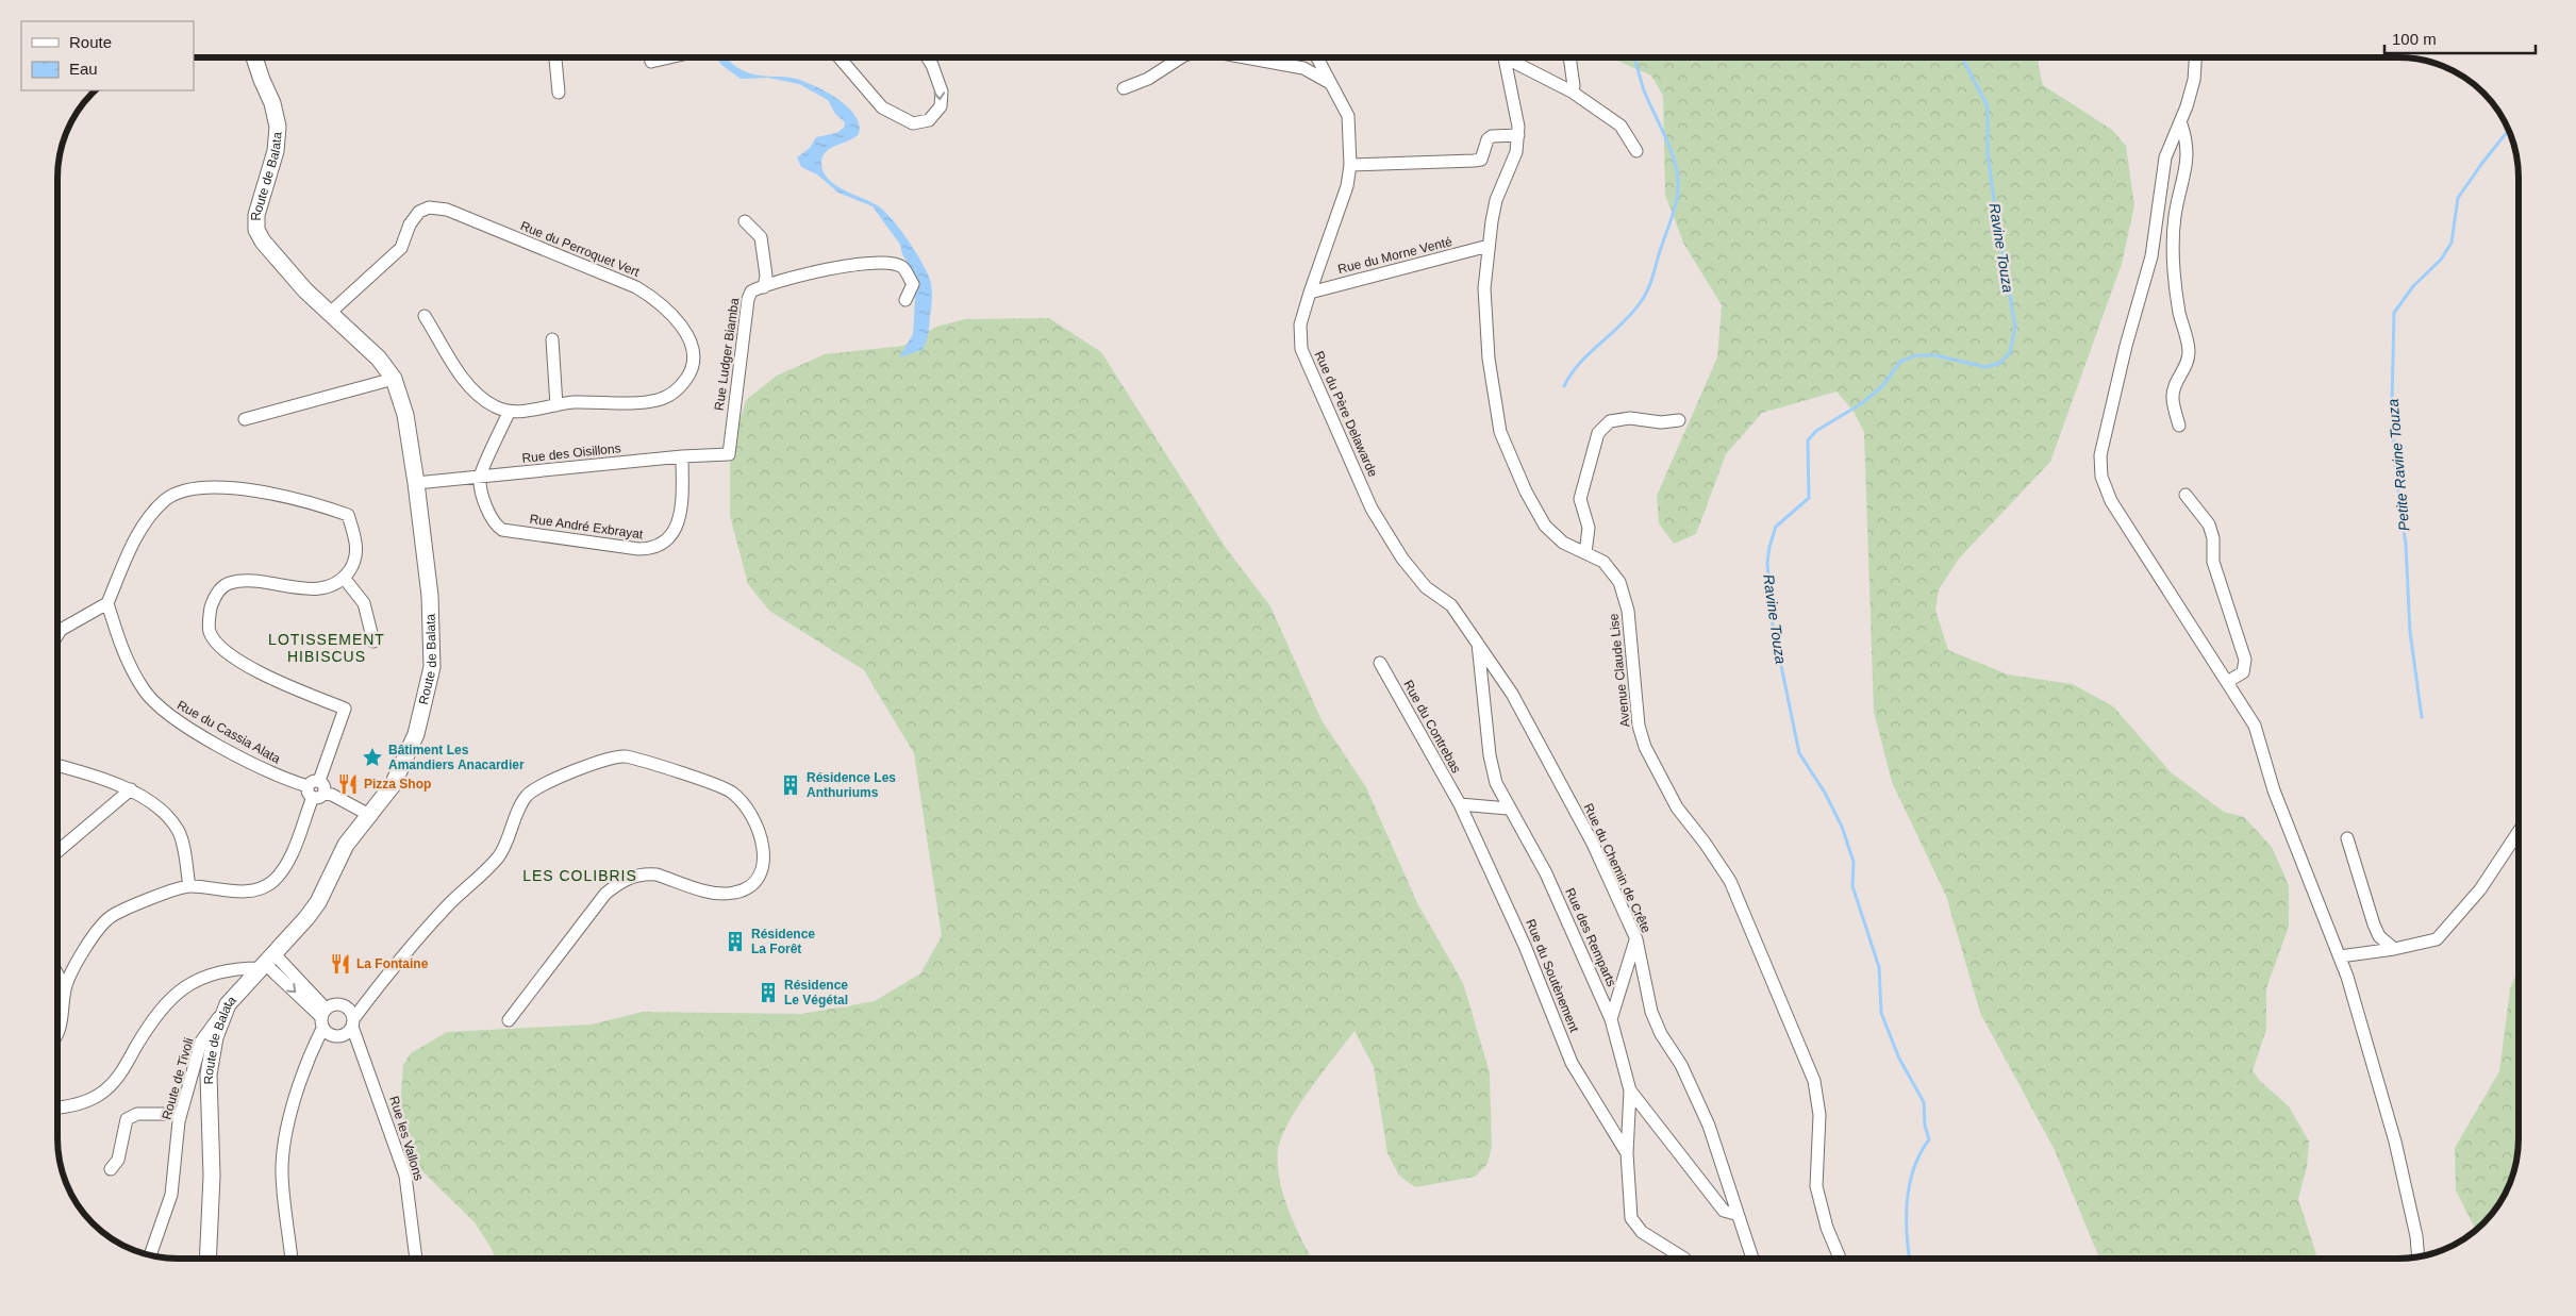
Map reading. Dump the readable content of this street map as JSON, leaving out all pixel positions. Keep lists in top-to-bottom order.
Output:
{
  "streets": {
    "main road": ["Route de Balata"],
    "street": [
      "Rue du Perroquet Vert",
      "Rue du Morne Venté",
      "Rue Ludger Biamba",
      "Rue du Père Delawarde",
      "Rue des Oisillons",
      "Rue André Exbrayat",
      "Avenue Claude Lise",
      "Rue du Contrebas",
      "Rue du Cassia Alata",
      "Rue du Chemin de Crête",
      "Rue des Remparts",
      "Rue du Soutènement",
      "Route de Tivoli",
      "Rue les Vallons"
    ]
  },
  "crossings": [
    ["Route de Balata", "Rue du Perroquet Vert"],
    ["Route de Balata", "Rue des Oisillons"],
    ["Route de Balata", "Rue du Cassia Alata"],
    ["Route de Balata", "Route de Tivoli"],
    ["Rue du Morne Venté", "Rue du Père Delawarde"],
    ["Rue du Morne Venté", "Avenue Claude Lise"],
    ["Rue Ludger Biamba", "Rue des Oisillons"],
    ["Rue du Père Delawarde", "Rue du Chemin de Crête"],
    ["Rue du Père Delawarde", "Rue des Remparts"],
    ["Rue des Oisillons", "Rue André Exbrayat"],
    ["Rue du Contrebas", "Rue du Soutènement"],
    ["Rue du Chemin de Crête", "Rue des Remparts"]
  ],
  "districts": ["LOTISSEMENT HIBISCUS", "LES COLIBRIS"],
  "water": ["Ravine Touza", "Petite Ravine Touza"],
  "places": {
    "place": ["Bâtiment Les Amandiers Anacardier"],
    "restaurant": ["Pizza Shop", "La Fontaine"],
    "building": ["Résidence Les Anthuriums", "Résidence La Forêt", "Résidence Le Végétal"]
  },
  "legend": ["Route", "Eau"],
  "scale_bar": "100 m"
}
